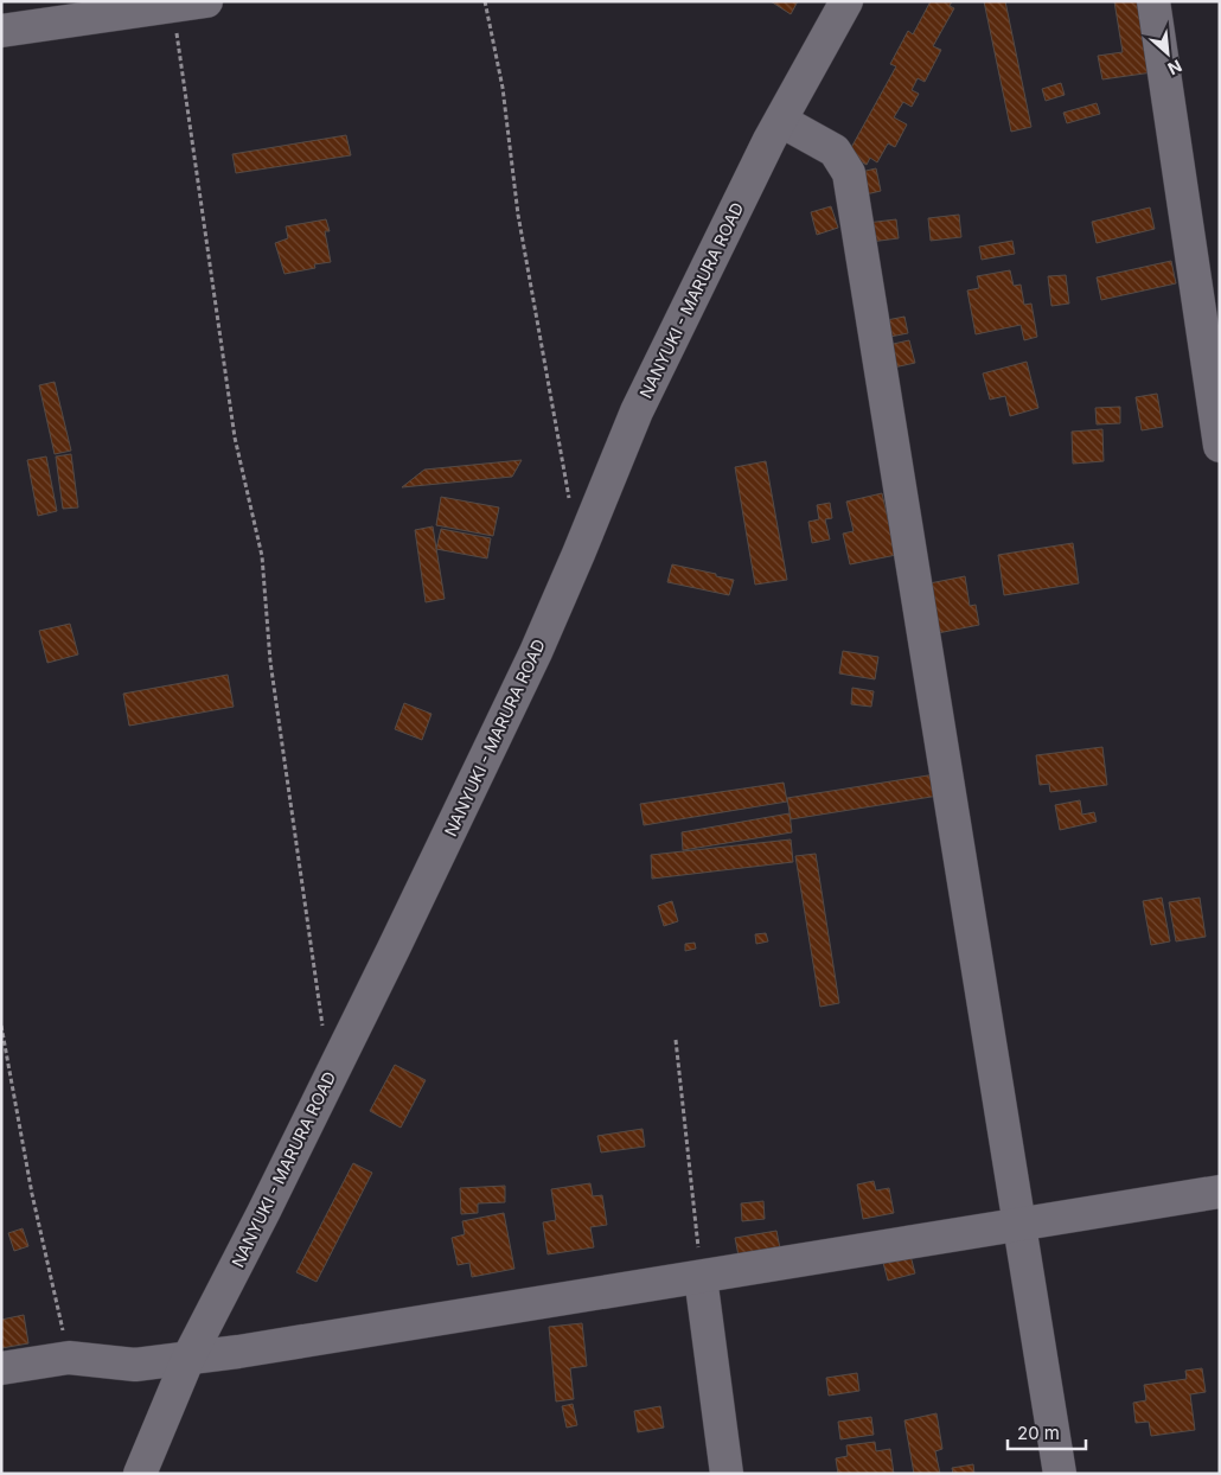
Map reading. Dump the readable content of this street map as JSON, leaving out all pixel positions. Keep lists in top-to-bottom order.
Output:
{
  "streets": {
    "street": ["NANYUKI - MARURA ROAD"]
  },
  "scale_bar": "20 m",
  "north": "bottom right"
}
